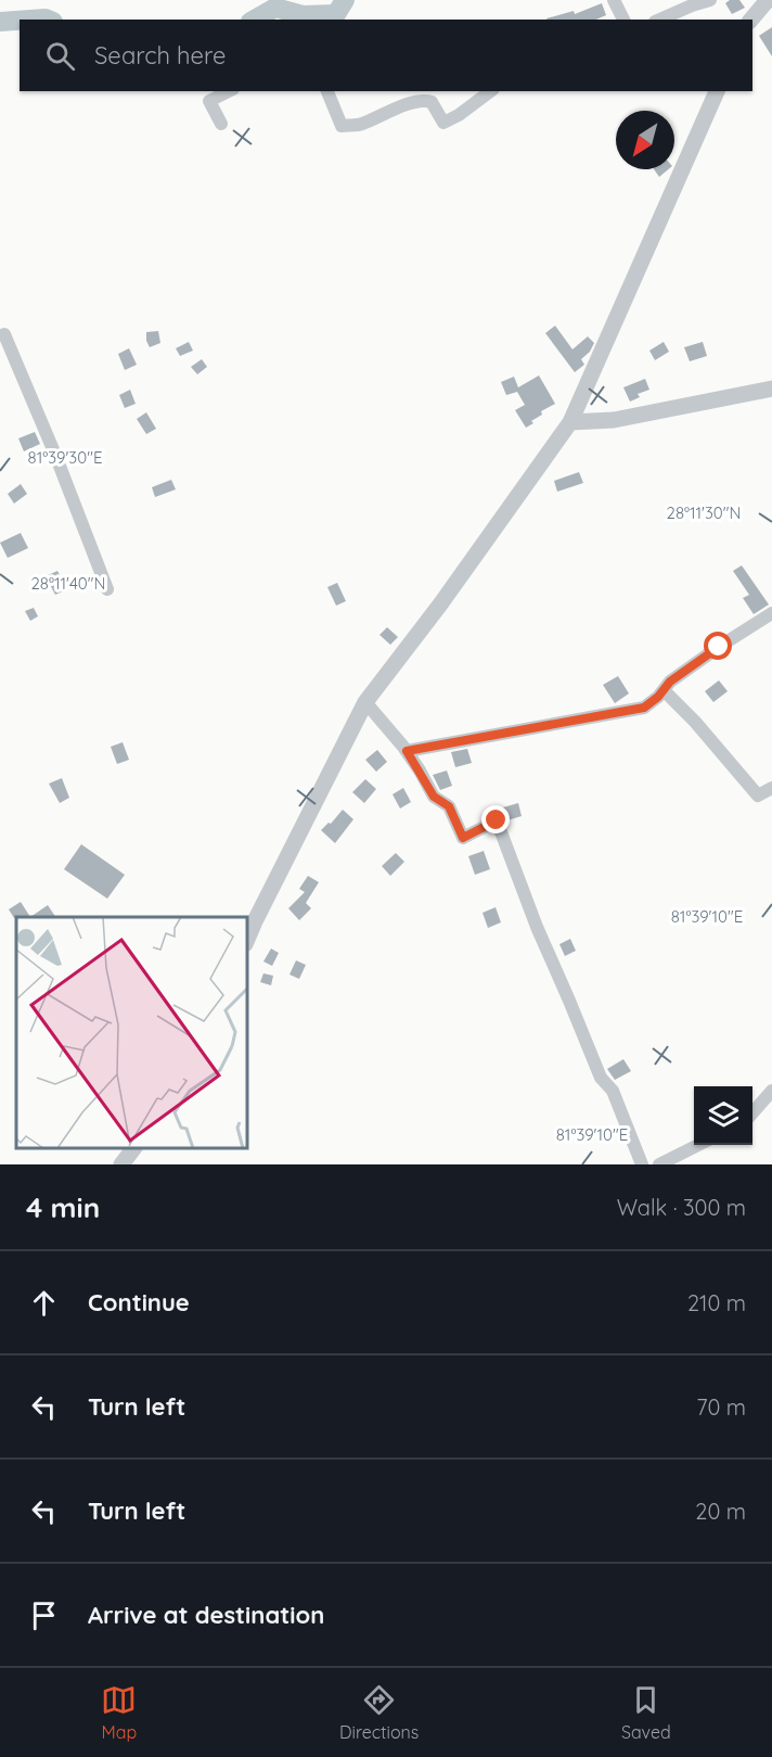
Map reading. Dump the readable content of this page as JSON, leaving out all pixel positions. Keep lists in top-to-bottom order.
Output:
{
  "north": "bottom left",
  "page": {
    "search": "Search here",
    "heading": ["4 min", "Walk · 300 m"],
    "list": [
      ["Continue", "210 m"],
      ["Turn left", "70 m"],
      ["Turn left", "20 m"],
      "Arrive at destination"
    ],
    "nav": ["Map", "Directions", "Saved"]
  },
  "coordinates": [
    "81°39'30\"E",
    "28°11'30\"N",
    "28°11'40\"N",
    "81°39'10\"E"
  ]
}
